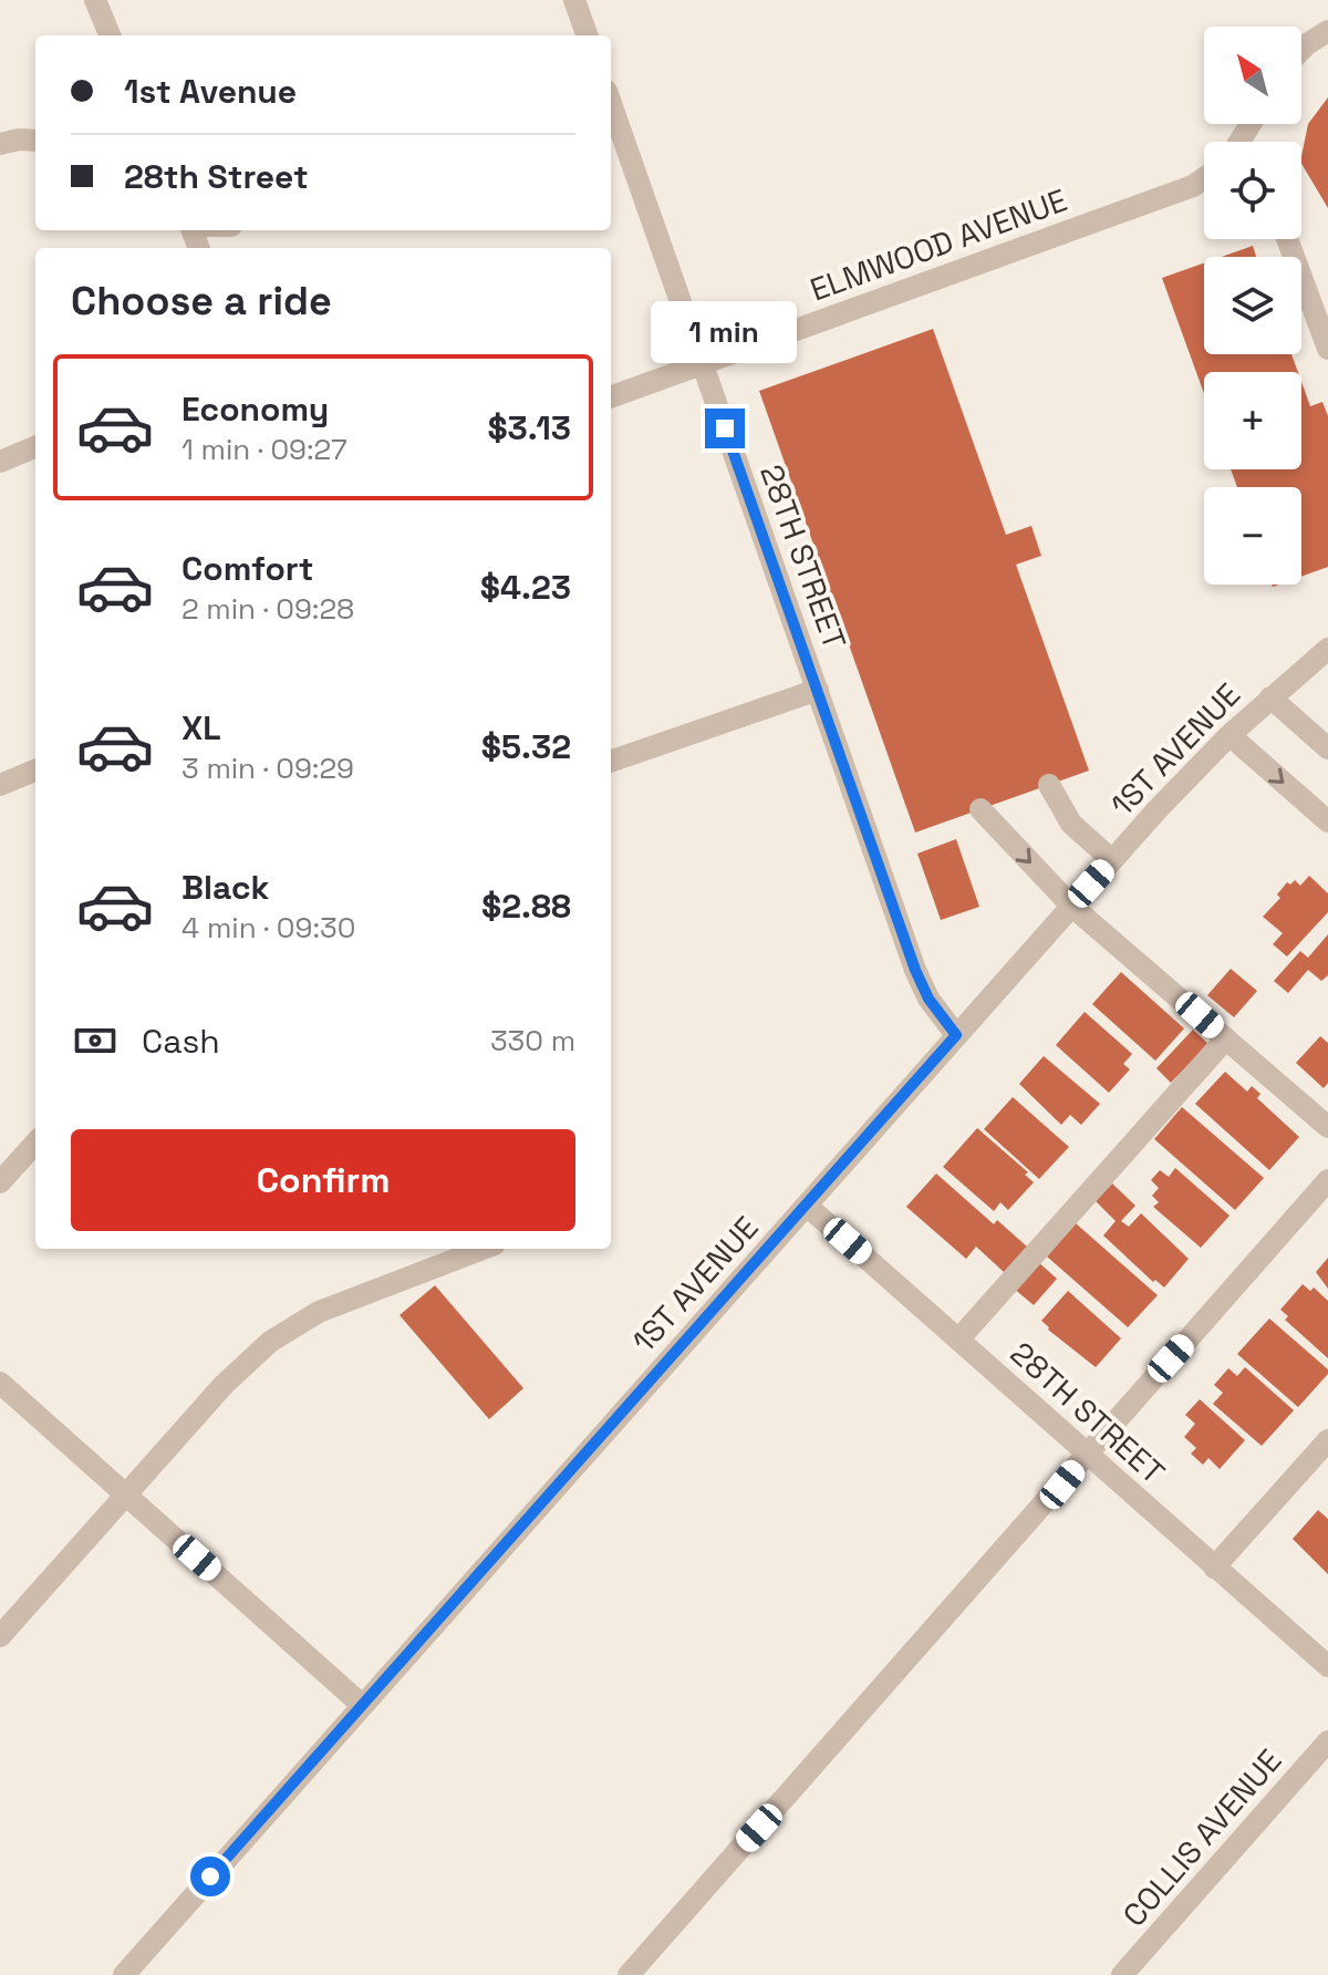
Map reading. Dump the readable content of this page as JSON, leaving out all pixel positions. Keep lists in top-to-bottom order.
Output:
{
  "streets": {
    "street": [
      "ELMWOOD AVENUE",
      "28TH STREET",
      "1ST AVENUE",
      "COLLIS AVENUE"
    ]
  },
  "crossings": [
    ["ELMWOOD AVENUE", "28TH STREET"],
    ["28TH STREET", "1ST AVENUE"]
  ],
  "north": "top left",
  "page": {
    "map_buttons": ["+", "−"],
    "banner": ["1st Avenue", "28th Street"],
    "heading": "Choose a ride",
    "bubble": "1 min",
    "list": [
      {
        "name": "Economy",
        "note": "1 min · 09:27",
        "value": "$3.13"
      },
      {
        "name": "Comfort",
        "note": "2 min · 09:28",
        "value": "$4.23"
      },
      {
        "name": "XL",
        "note": "3 min · 09:29",
        "value": "$5.32"
      },
      {
        "name": "Black",
        "note": "4 min · 09:30",
        "value": "$2.88"
      }
    ],
    "pay": ["Cash", "330 m"],
    "buttons": "Confirm"
  }
}
